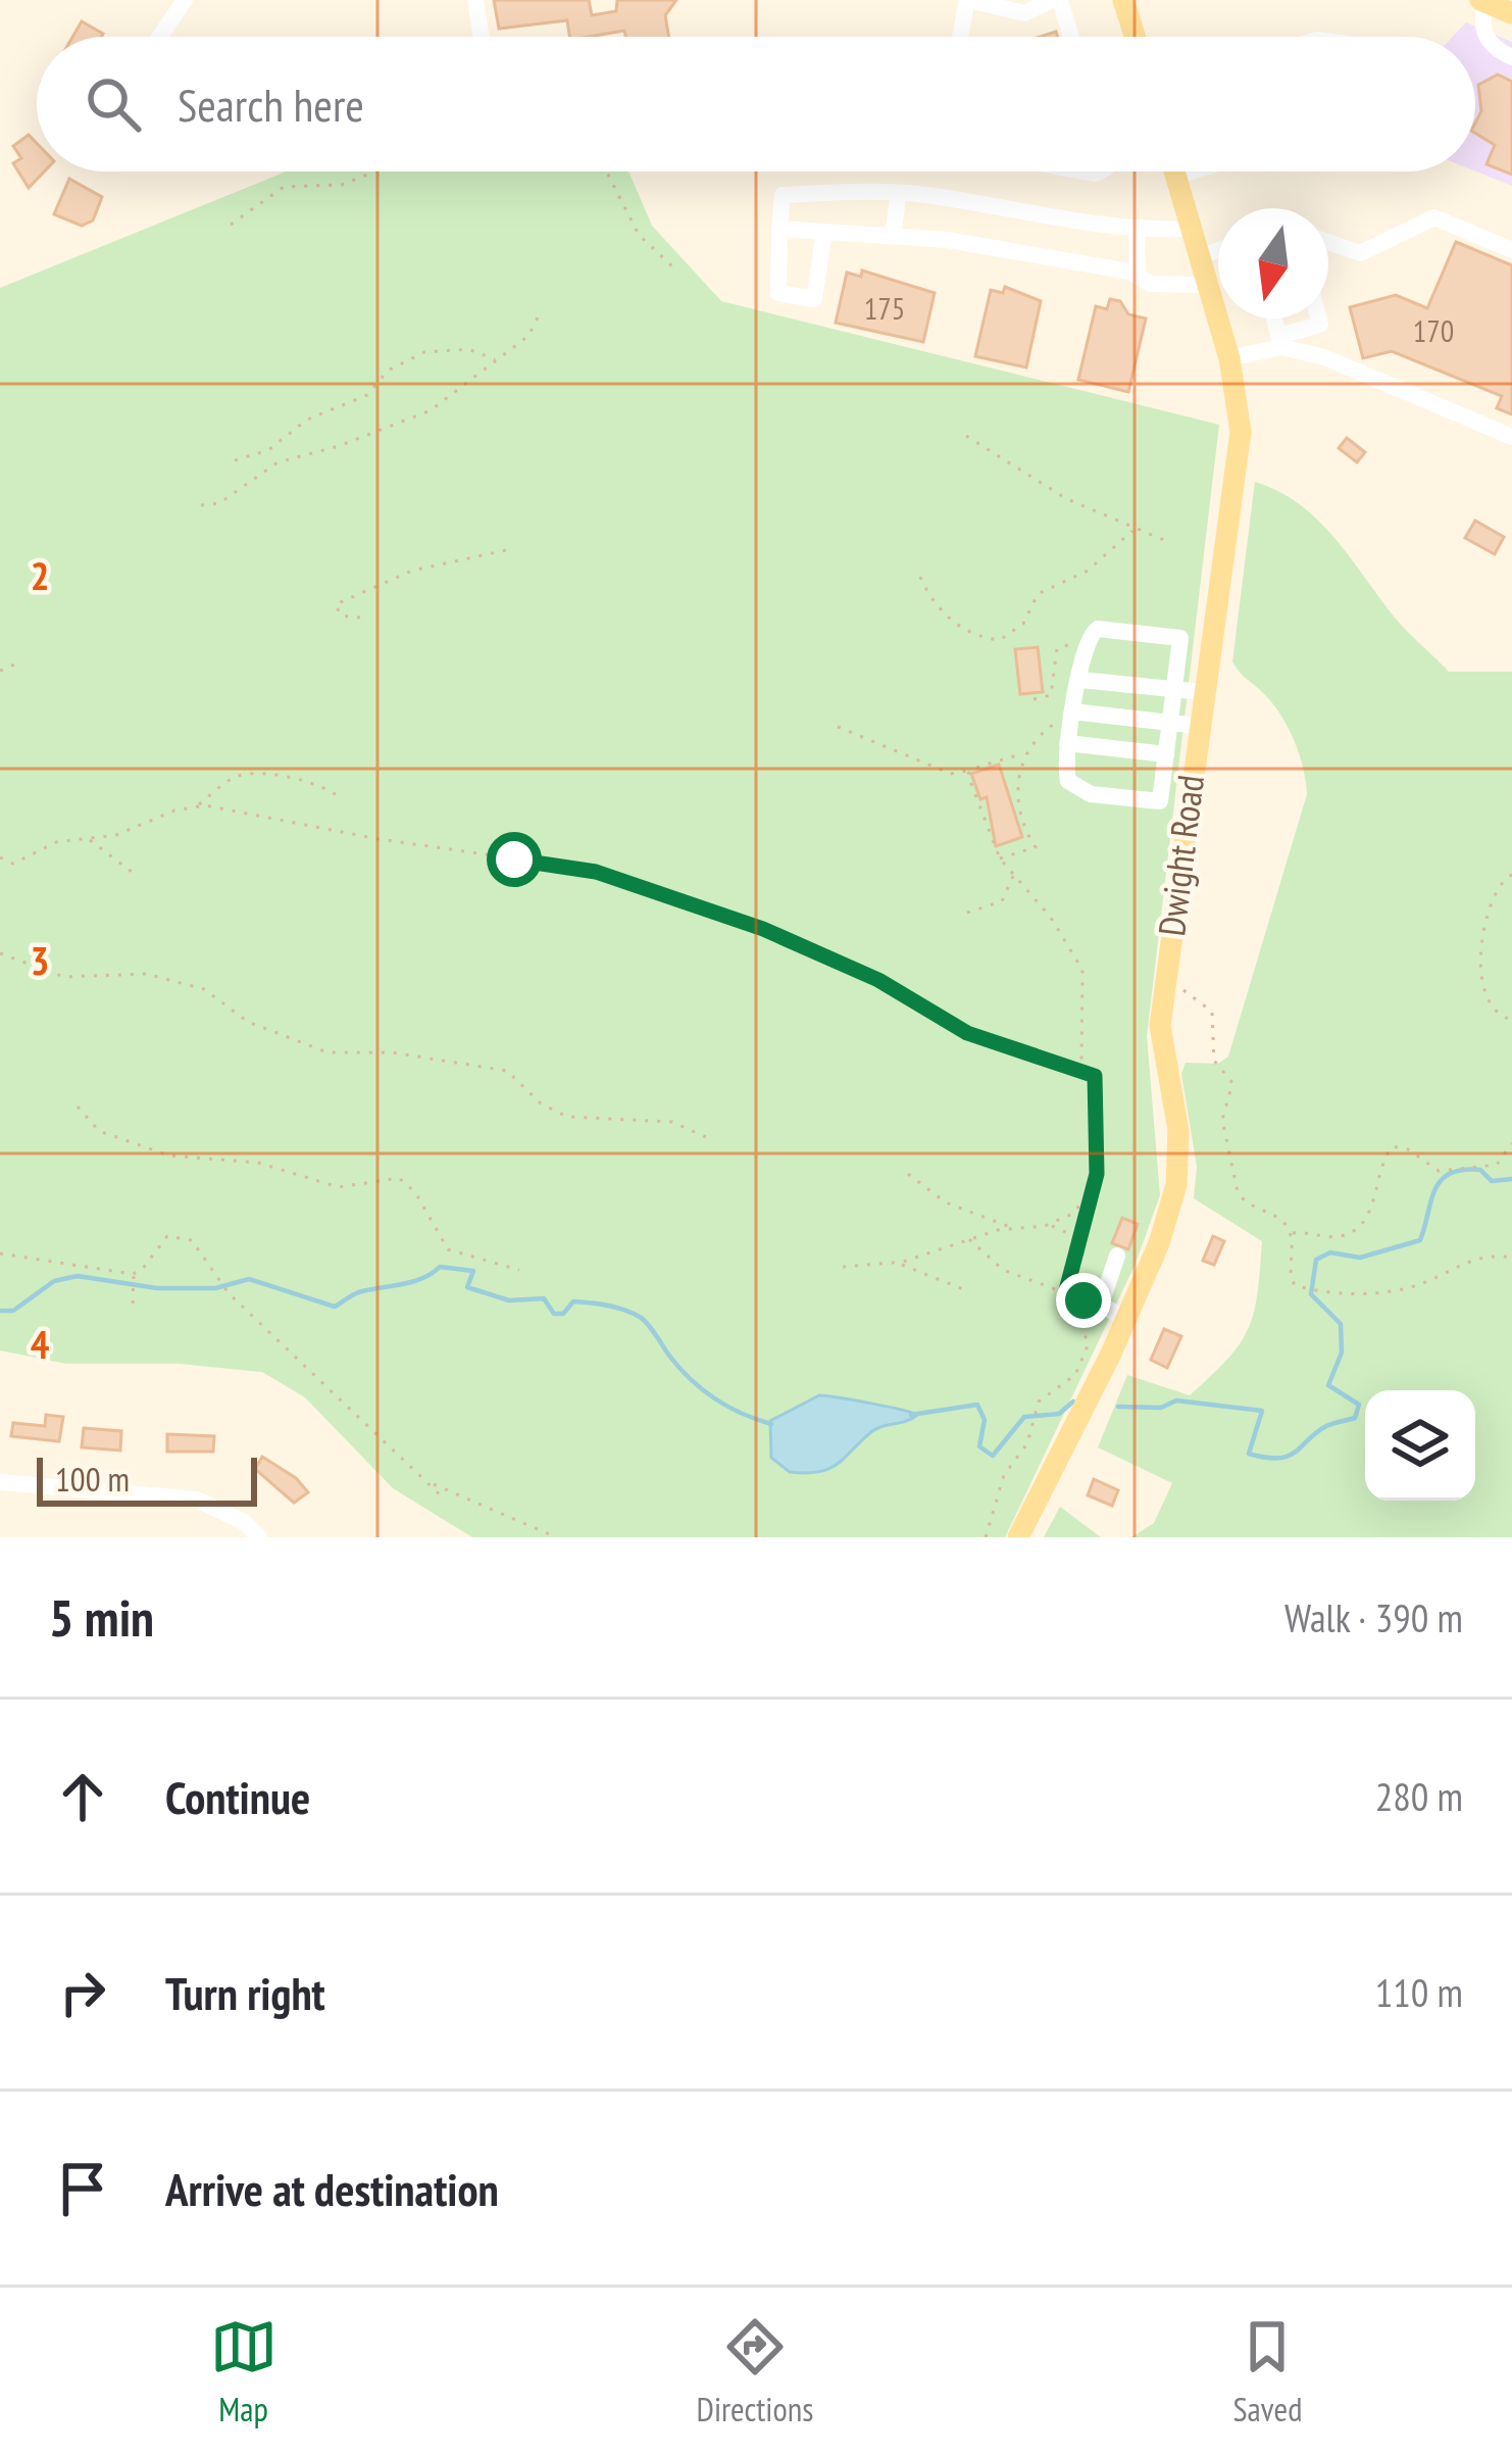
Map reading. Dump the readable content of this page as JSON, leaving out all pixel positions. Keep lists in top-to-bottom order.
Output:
{
  "streets": {
    "main road": ["Dwight Road"]
  },
  "house_numbers": ["175", "170"],
  "scale_bar": "100 m",
  "north": "bottom",
  "page": {
    "search": "Search here",
    "scale": "100 m",
    "heading": ["5 min", "Walk · 390 m"],
    "list": [
      ["Continue", "280 m"],
      ["Turn right", "110 m"],
      "Arrive at destination"
    ],
    "nav": ["Map", "Directions", "Saved"]
  },
  "grid": {
    "rows": ["2", "3", "4"]
  }
}
